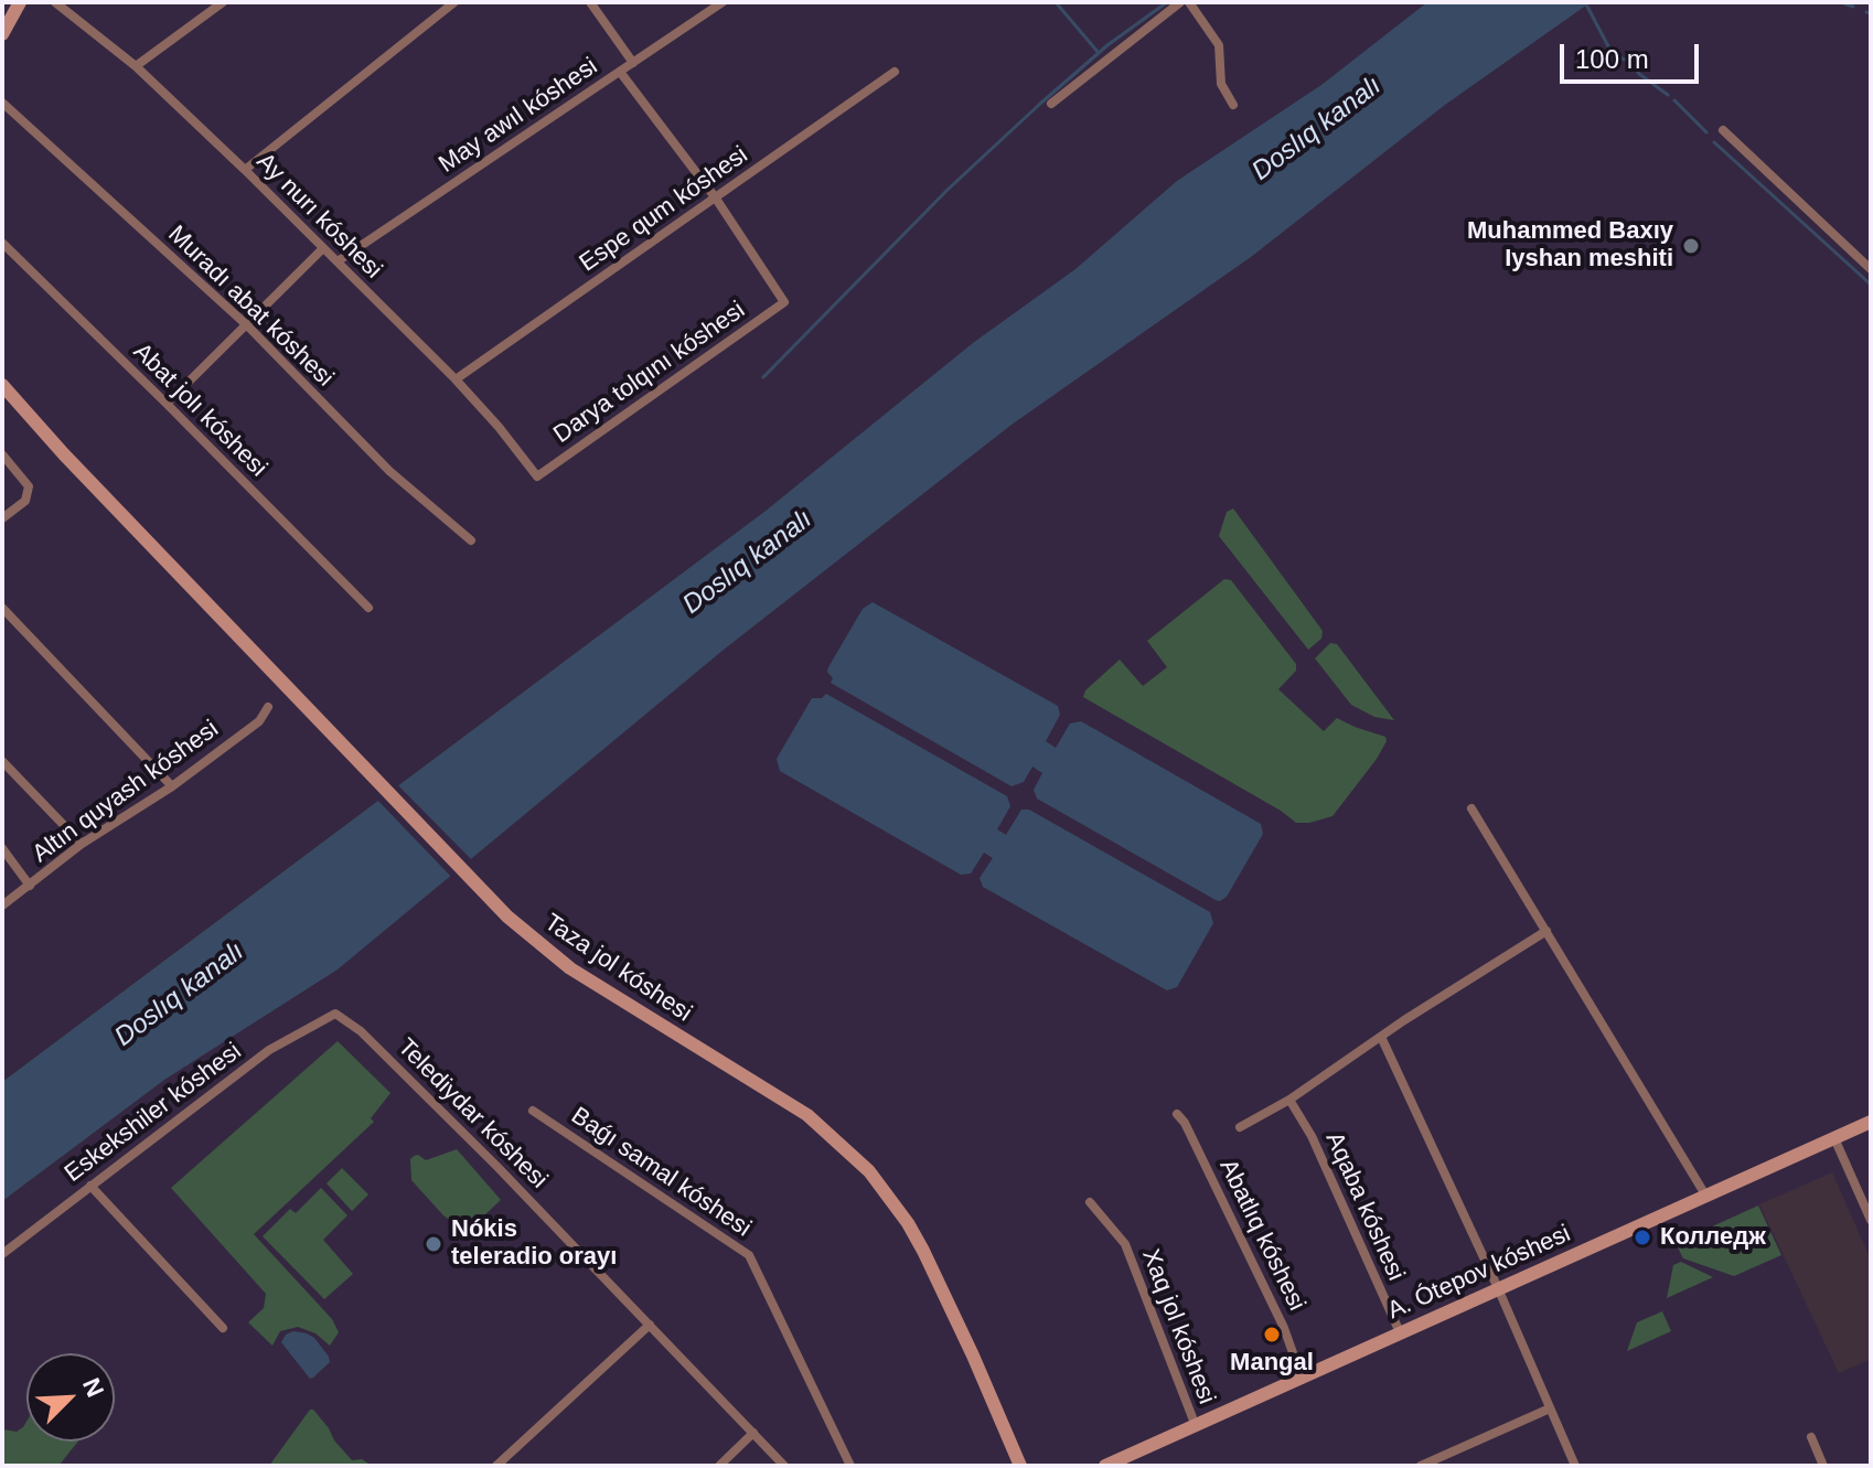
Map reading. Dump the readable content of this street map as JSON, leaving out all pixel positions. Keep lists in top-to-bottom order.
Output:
{
  "streets": {
    "main road": ["Taza jol kóshesi", "A. Ótepov kóshesi"],
    "street": [
      "May awıl kóshesi",
      "Espe qum kóshesi",
      "Ay nurı kóshesi",
      "Muradı abat kóshesi",
      "Darya tolqını kóshesi",
      "Abat jolı kóshesi",
      "Altın quyash kóshesi",
      "Eskekshiler kóshesi",
      "Telediydar kóshesi",
      "Baǵı samal kóshesi",
      "Aqaba kóshesi",
      "Abatlıq kóshesi",
      "Xaq jol kóshesi"
    ]
  },
  "crossings": [
    ["May awıl kóshesi", "Ay nurı kóshesi"],
    ["Espe qum kóshesi", "Ay nurı kóshesi"],
    ["Espe qum kóshesi", "Darya tolqını kóshesi"],
    ["Ay nurı kóshesi", "Darya tolqını kóshesi"],
    ["Eskekshiler kóshesi", "Telediydar kóshesi"],
    ["Aqaba kóshesi", "A. Ótepov kóshesi"],
    ["Abatlıq kóshesi", "A. Ótepov kóshesi"],
    ["A. Ótepov kóshesi", "Xaq jol kóshesi"]
  ],
  "water": ["Doslıq kanalı"],
  "places": [
    "Muhammed Baxıy Iyshan meshiti",
    "Колледж",
    "Nókis teleradio orayı",
    "Mangal"
  ],
  "scale_bar": "100 m",
  "north": "top right"
}
